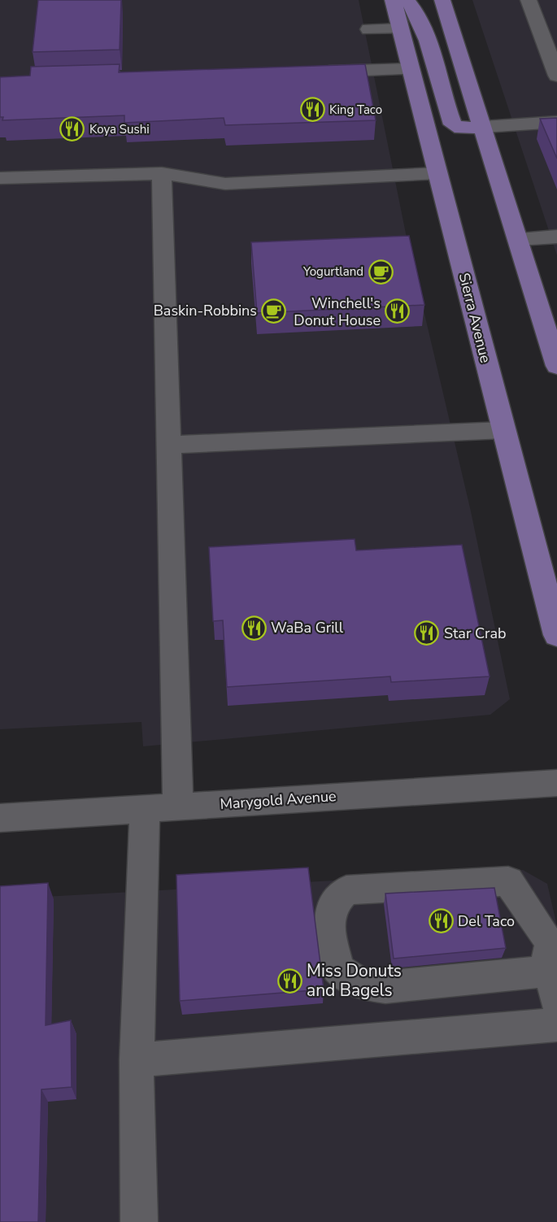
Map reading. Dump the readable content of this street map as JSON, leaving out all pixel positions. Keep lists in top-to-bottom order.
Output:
{
  "streets": {
    "main road": ["Sierra Avenue"],
    "street": ["Marygold Avenue"]
  },
  "places": {
    "restaurant": [
      "King Taco",
      "Koya Sushi",
      "Winchell's Donut House",
      "WaBa Grill",
      "Star Crab",
      "Del Taco",
      "Miss Donuts and Bagels"
    ],
    "cafe": ["Yogurtland", "Baskin-Robbins"]
  }
}
